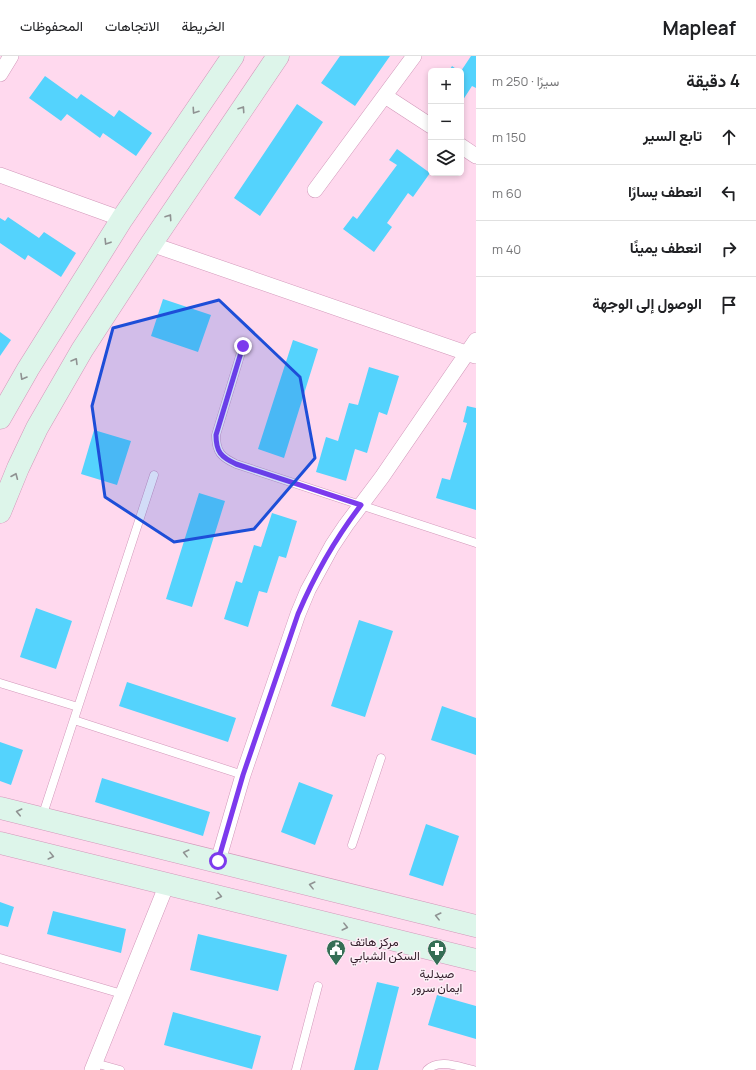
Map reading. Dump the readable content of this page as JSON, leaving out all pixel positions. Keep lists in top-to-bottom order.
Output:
{
  "places": {
    "public building": ["مركز هاتف السكن الشبابي"],
    "pharmacy": ["صيدلية ايمان سرور"]
  },
  "page": {
    "header": "Mapleaf",
    "nav": ["الخريطة", "الاتجاهات", "المحفوظات"],
    "heading": ["4 دقيقة", "سيرًا · 250 m"],
    "map_buttons": ["+", "−"],
    "list": [
      ["تابع السير", "150 m"],
      ["انعطف يسارًا", "60 m"],
      ["انعطف يمينًا", "40 m"],
      "الوصول إلى الوجهة"
    ]
  }
}
